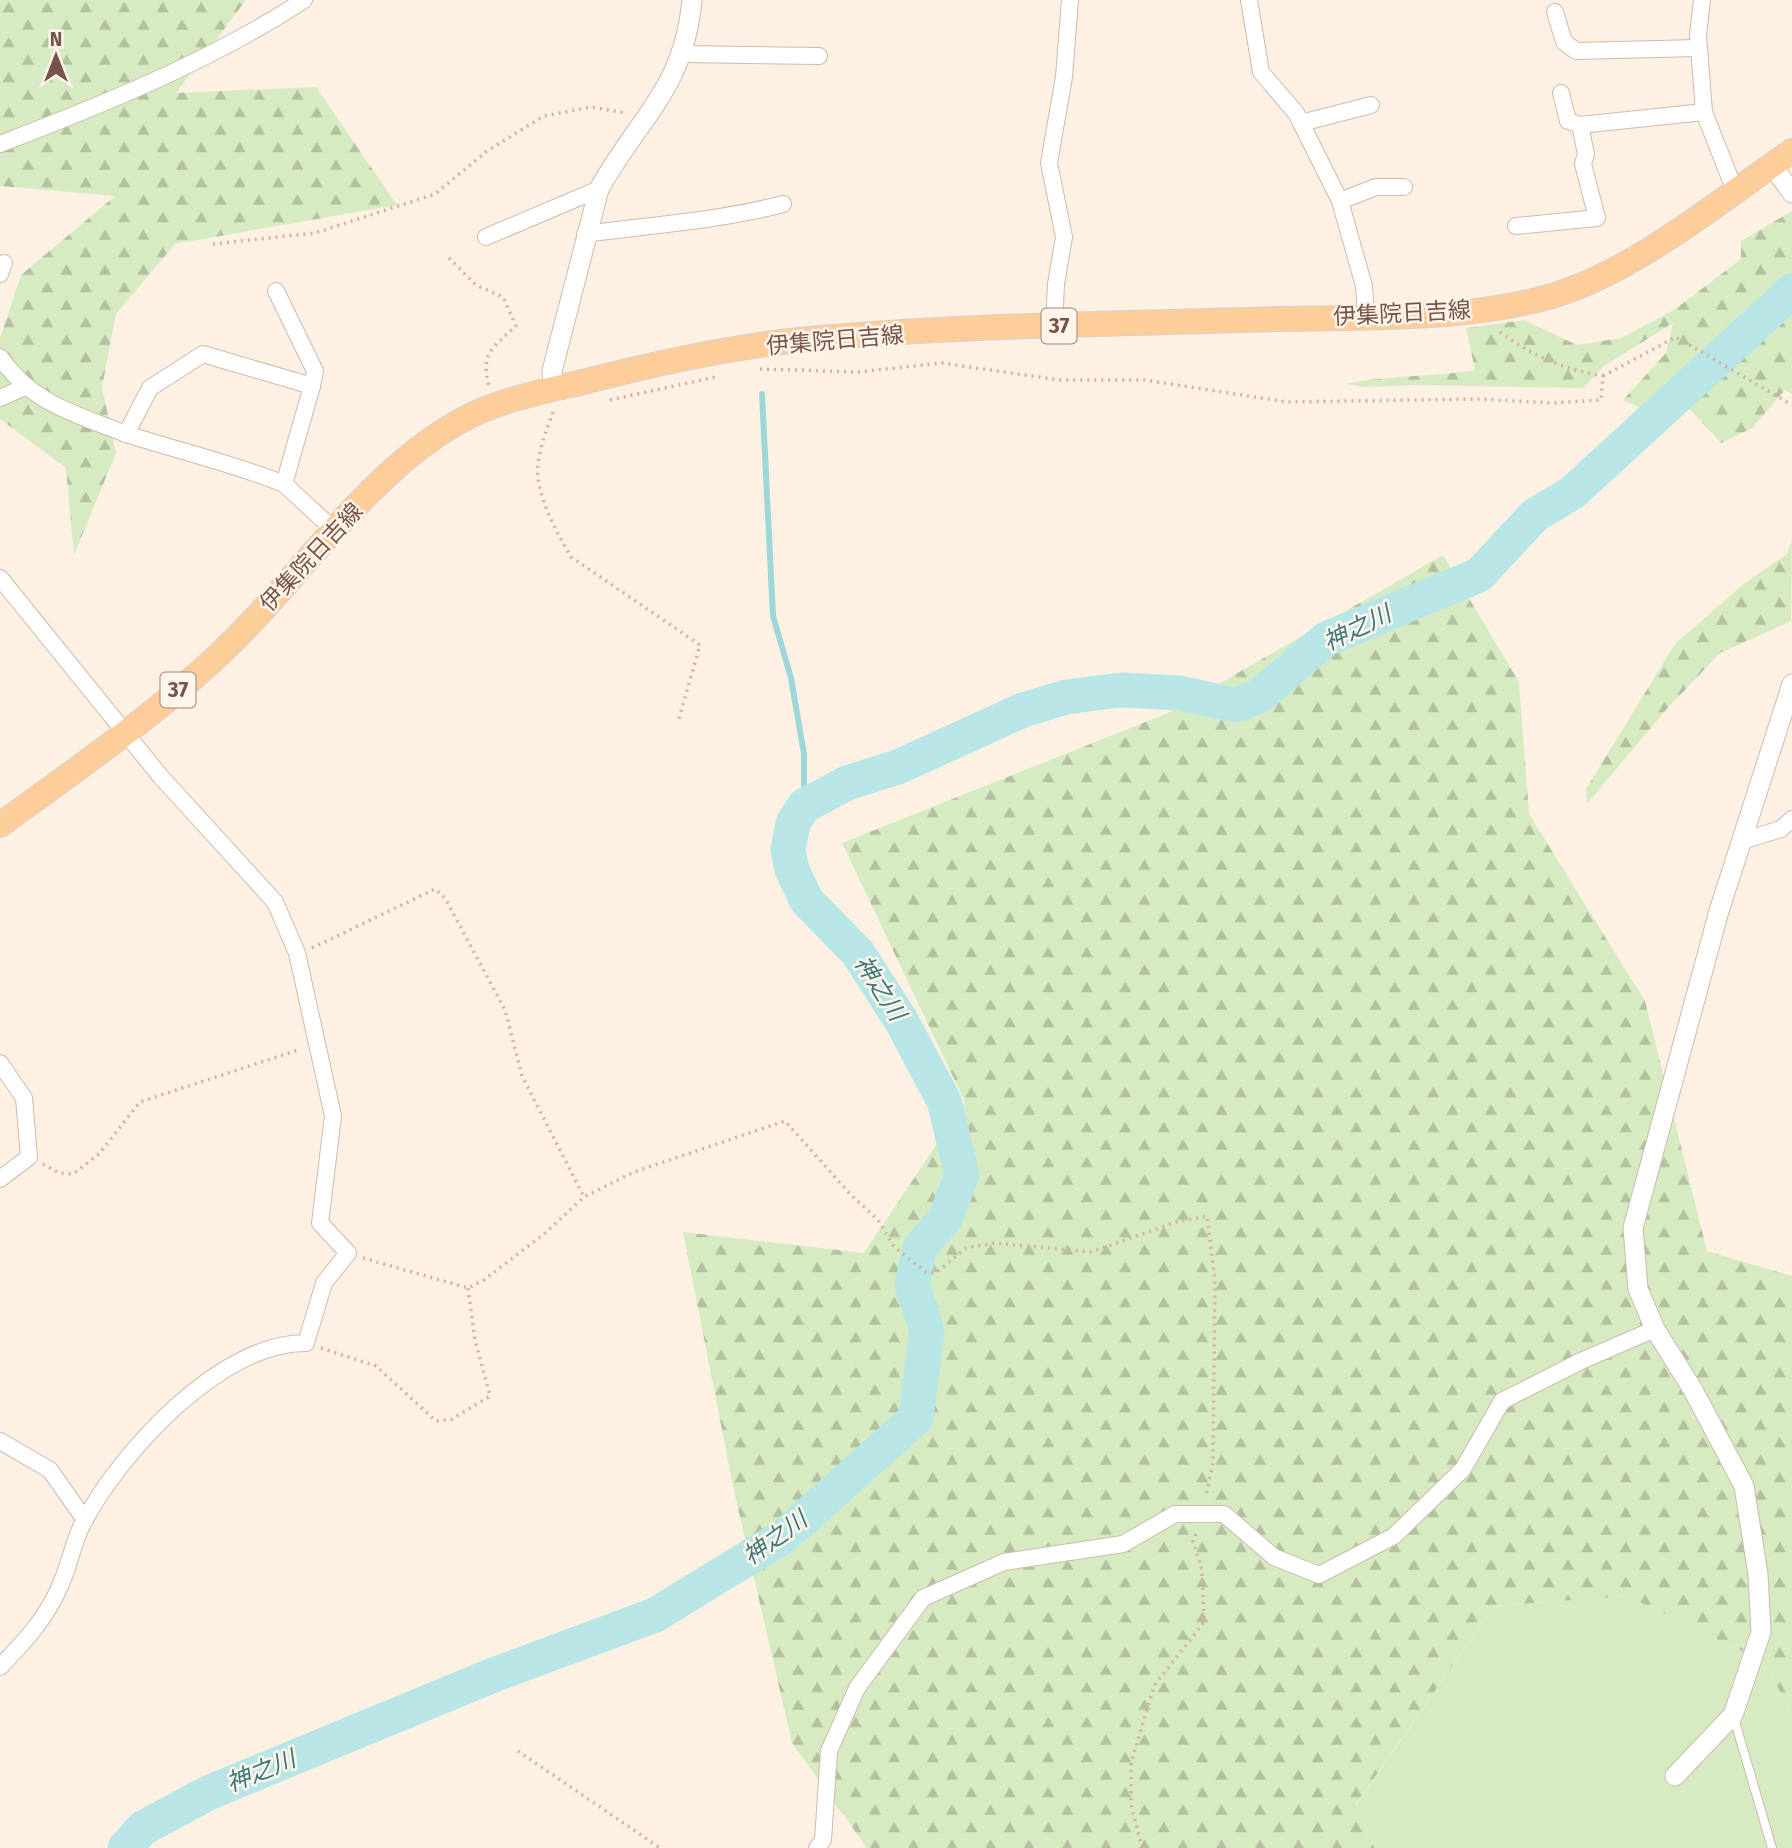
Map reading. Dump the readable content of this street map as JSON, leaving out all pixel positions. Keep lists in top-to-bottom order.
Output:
{
  "streets": {
    "main road": ["伊集院日吉線", "37"]
  },
  "water": ["神之川"],
  "north": "top"
}
